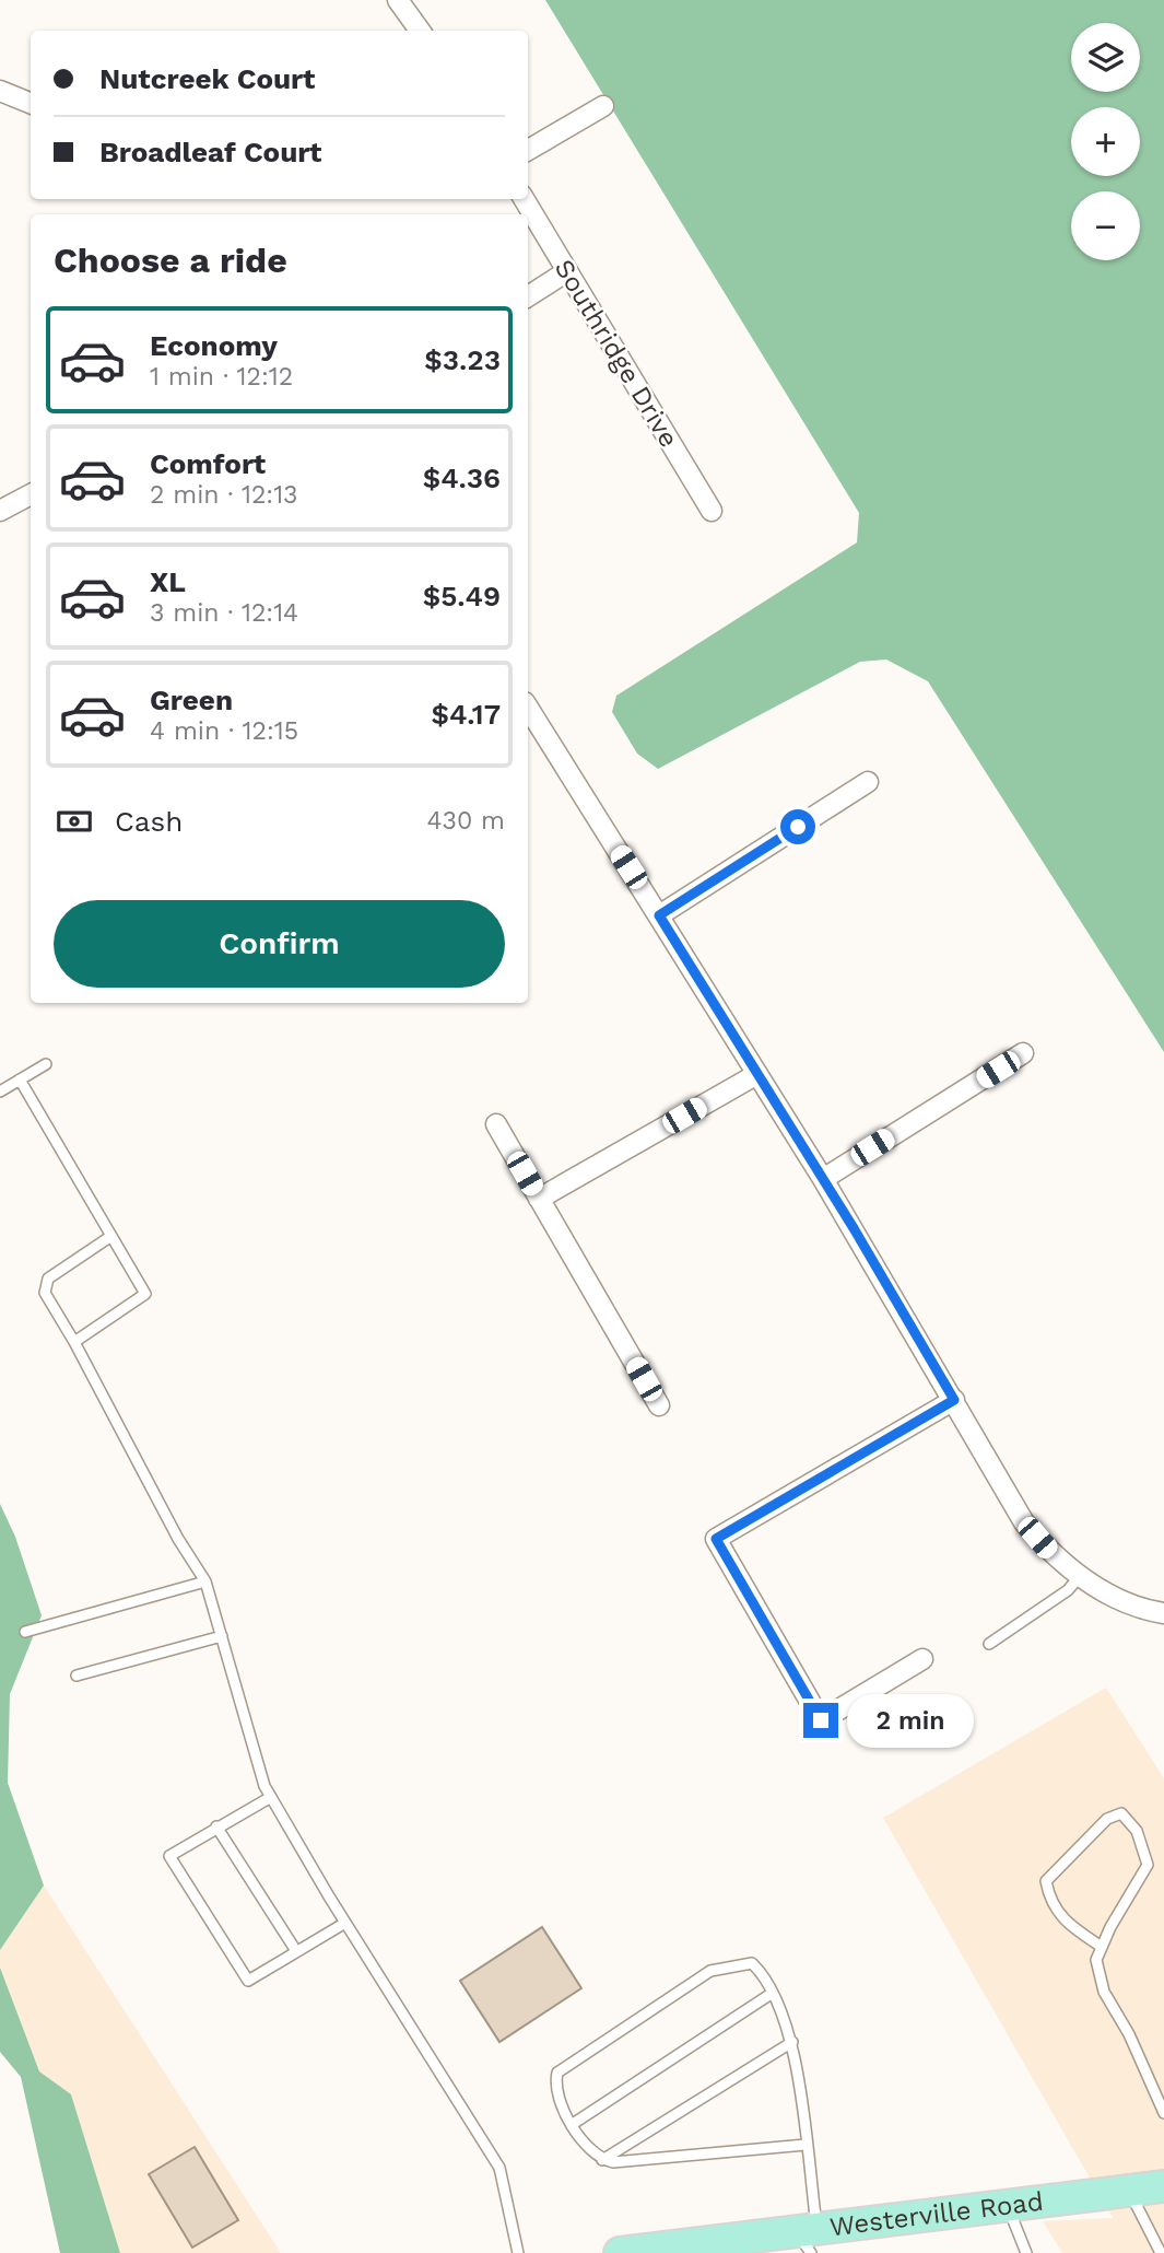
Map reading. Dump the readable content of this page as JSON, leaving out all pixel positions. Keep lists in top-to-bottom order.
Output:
{
  "streets": {
    "main road": ["Westerville Road"],
    "street": ["Southridge Drive"]
  },
  "page": {
    "map_buttons": ["+", "−"],
    "banner": ["Nutcreek Court", "Broadleaf Court"],
    "heading": "Choose a ride",
    "list": [
      {
        "name": "Economy",
        "note": "1 min · 12:12",
        "value": "$3.23"
      },
      {
        "name": "Comfort",
        "note": "2 min · 12:13",
        "value": "$4.36"
      },
      {
        "name": "XL",
        "note": "3 min · 12:14",
        "value": "$5.49"
      },
      {
        "name": "Green",
        "note": "4 min · 12:15",
        "value": "$4.17"
      }
    ],
    "pay": ["Cash", "430 m"],
    "buttons": "Confirm",
    "bubble": "2 min"
  }
}
